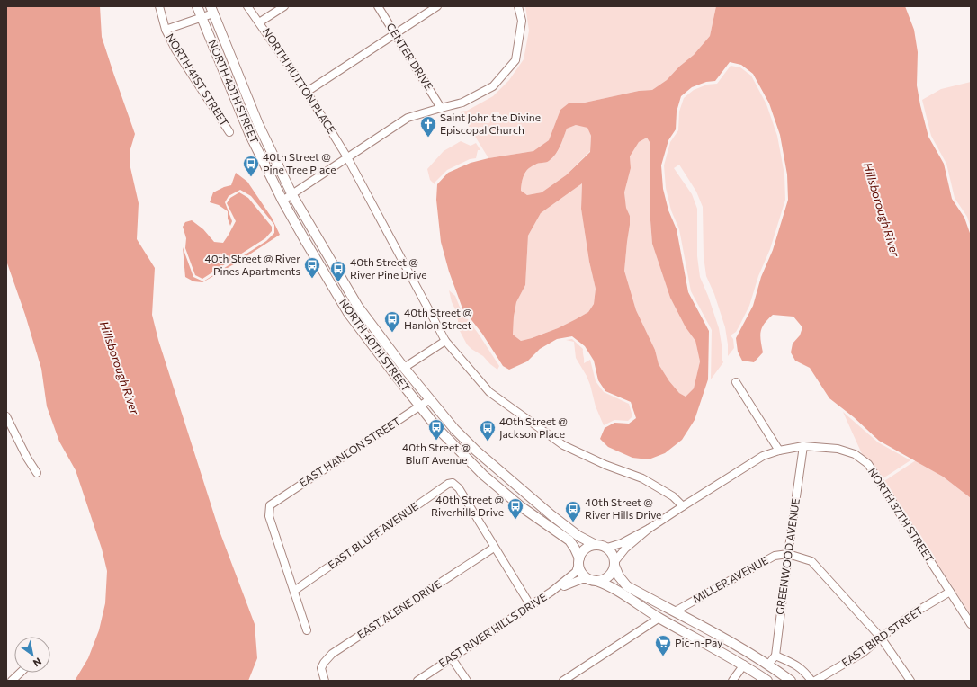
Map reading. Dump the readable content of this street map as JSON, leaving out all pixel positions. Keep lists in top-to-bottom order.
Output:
{
  "streets": {
    "main road": ["NORTH 40TH STREET"],
    "street": [
      "CENTER DRIVE",
      "NORTH 41ST STREET",
      "NORTH HUTTON PLACE",
      "EAST HANLON STREET",
      "NORTH 37TH STREET",
      "EAST BLUFF AVENUE",
      "GREENWOOD AVENUE",
      "MILLER AVENUE",
      "EAST ALENE DRIVE",
      "EAST RIVER HILLS DRIVE",
      "EAST BIRD STREET"
    ]
  },
  "crossings": [
    ["NORTH 40TH STREET", "EAST HANLON STREET"],
    ["NORTH 40TH STREET", "EAST RIVER HILLS DRIVE"],
    ["EAST HANLON STREET", "EAST BLUFF AVENUE"],
    ["NORTH 37TH STREET", "GREENWOOD AVENUE"],
    ["NORTH 37TH STREET", "EAST BIRD STREET"],
    ["EAST BLUFF AVENUE", "EAST ALENE DRIVE"],
    ["GREENWOOD AVENUE", "MILLER AVENUE"]
  ],
  "water": ["Hillsborough River"],
  "places": {
    "church": ["Saint John the Divine Episcopal Church"],
    "bus stop": [
      "40th Street @ Pine Tree Place",
      "40th Street @ River Pines Apartments",
      "40th Street @ River Pine Drive",
      "40th Street @ Hanlon Street",
      "40th Street @ Bluff Avenue",
      "40th Street @ Jackson Place",
      "40th Street @ Riverhills Drive",
      "40th Street @ River Hills Drive"
    ],
    "supermarket": ["Pic-n-Pay"]
  },
  "north": "bottom right"
}
